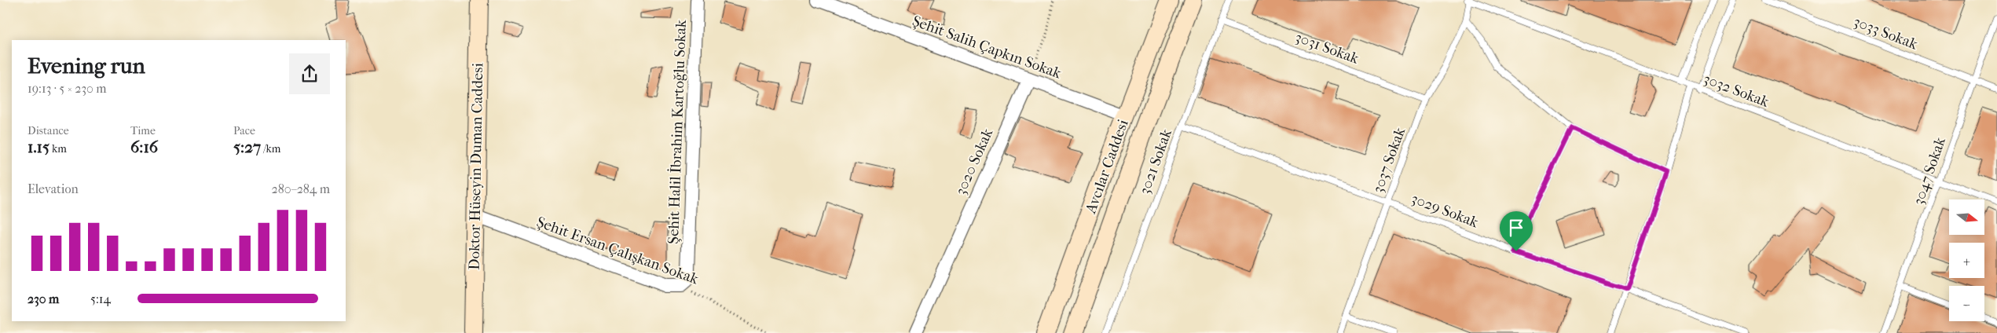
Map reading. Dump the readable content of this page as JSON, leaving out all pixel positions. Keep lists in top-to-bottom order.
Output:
{
  "streets": {
    "main road": ["Doktor Hüseyin Duman Caddesi", "Avcılar Caddesi"],
    "street": [
      "Şehit Salih Çapkın Sokak",
      "Şehit Halil İbrahim Kartoğlu Sokak",
      "3020 Sokak",
      "Şehit Ersan Çalışkan Sokak"
    ],
    "lane": [
      "3033 Sokak",
      "3031 Sokak",
      "3032 Sokak",
      "3037 Sokak",
      "3021 Sokak",
      "3047 Sokak",
      "3029 Sokak"
    ]
  },
  "crossings": [
    ["3033 Sokak", "3047 Sokak"],
    ["Şehit Salih Çapkın Sokak", "3020 Sokak"],
    ["Şehit Salih Çapkın Sokak", "Avcılar Caddesi"],
    ["3031 Sokak", "3037 Sokak"],
    ["3031 Sokak", "3021 Sokak"],
    ["3032 Sokak", "3037 Sokak"],
    ["3032 Sokak", "3047 Sokak"],
    ["Şehit Halil İbrahim Kartoğlu Sokak", "Şehit Ersan Çalışkan Sokak"],
    ["3037 Sokak", "3029 Sokak"],
    ["3021 Sokak", "3029 Sokak"],
    ["Doktor Hüseyin Duman Caddesi", "Şehit Ersan Çalışkan Sokak"]
  ],
  "north": "right",
  "page": {
    "heading": ["Evening run", "19:13 · 5 × 230 m"],
    "stats": [
      ["Distance", "1.15 km"],
      ["Time", "6:16"],
      ["Pace", "5:27 /km"]
    ],
    "chart": ["Elevation", "280–284 m"],
    "map_buttons": ["+", "−"],
    "list": [
      {
        "name": "230 m",
        "note": "5:14"
      }
    ]
  }
}
